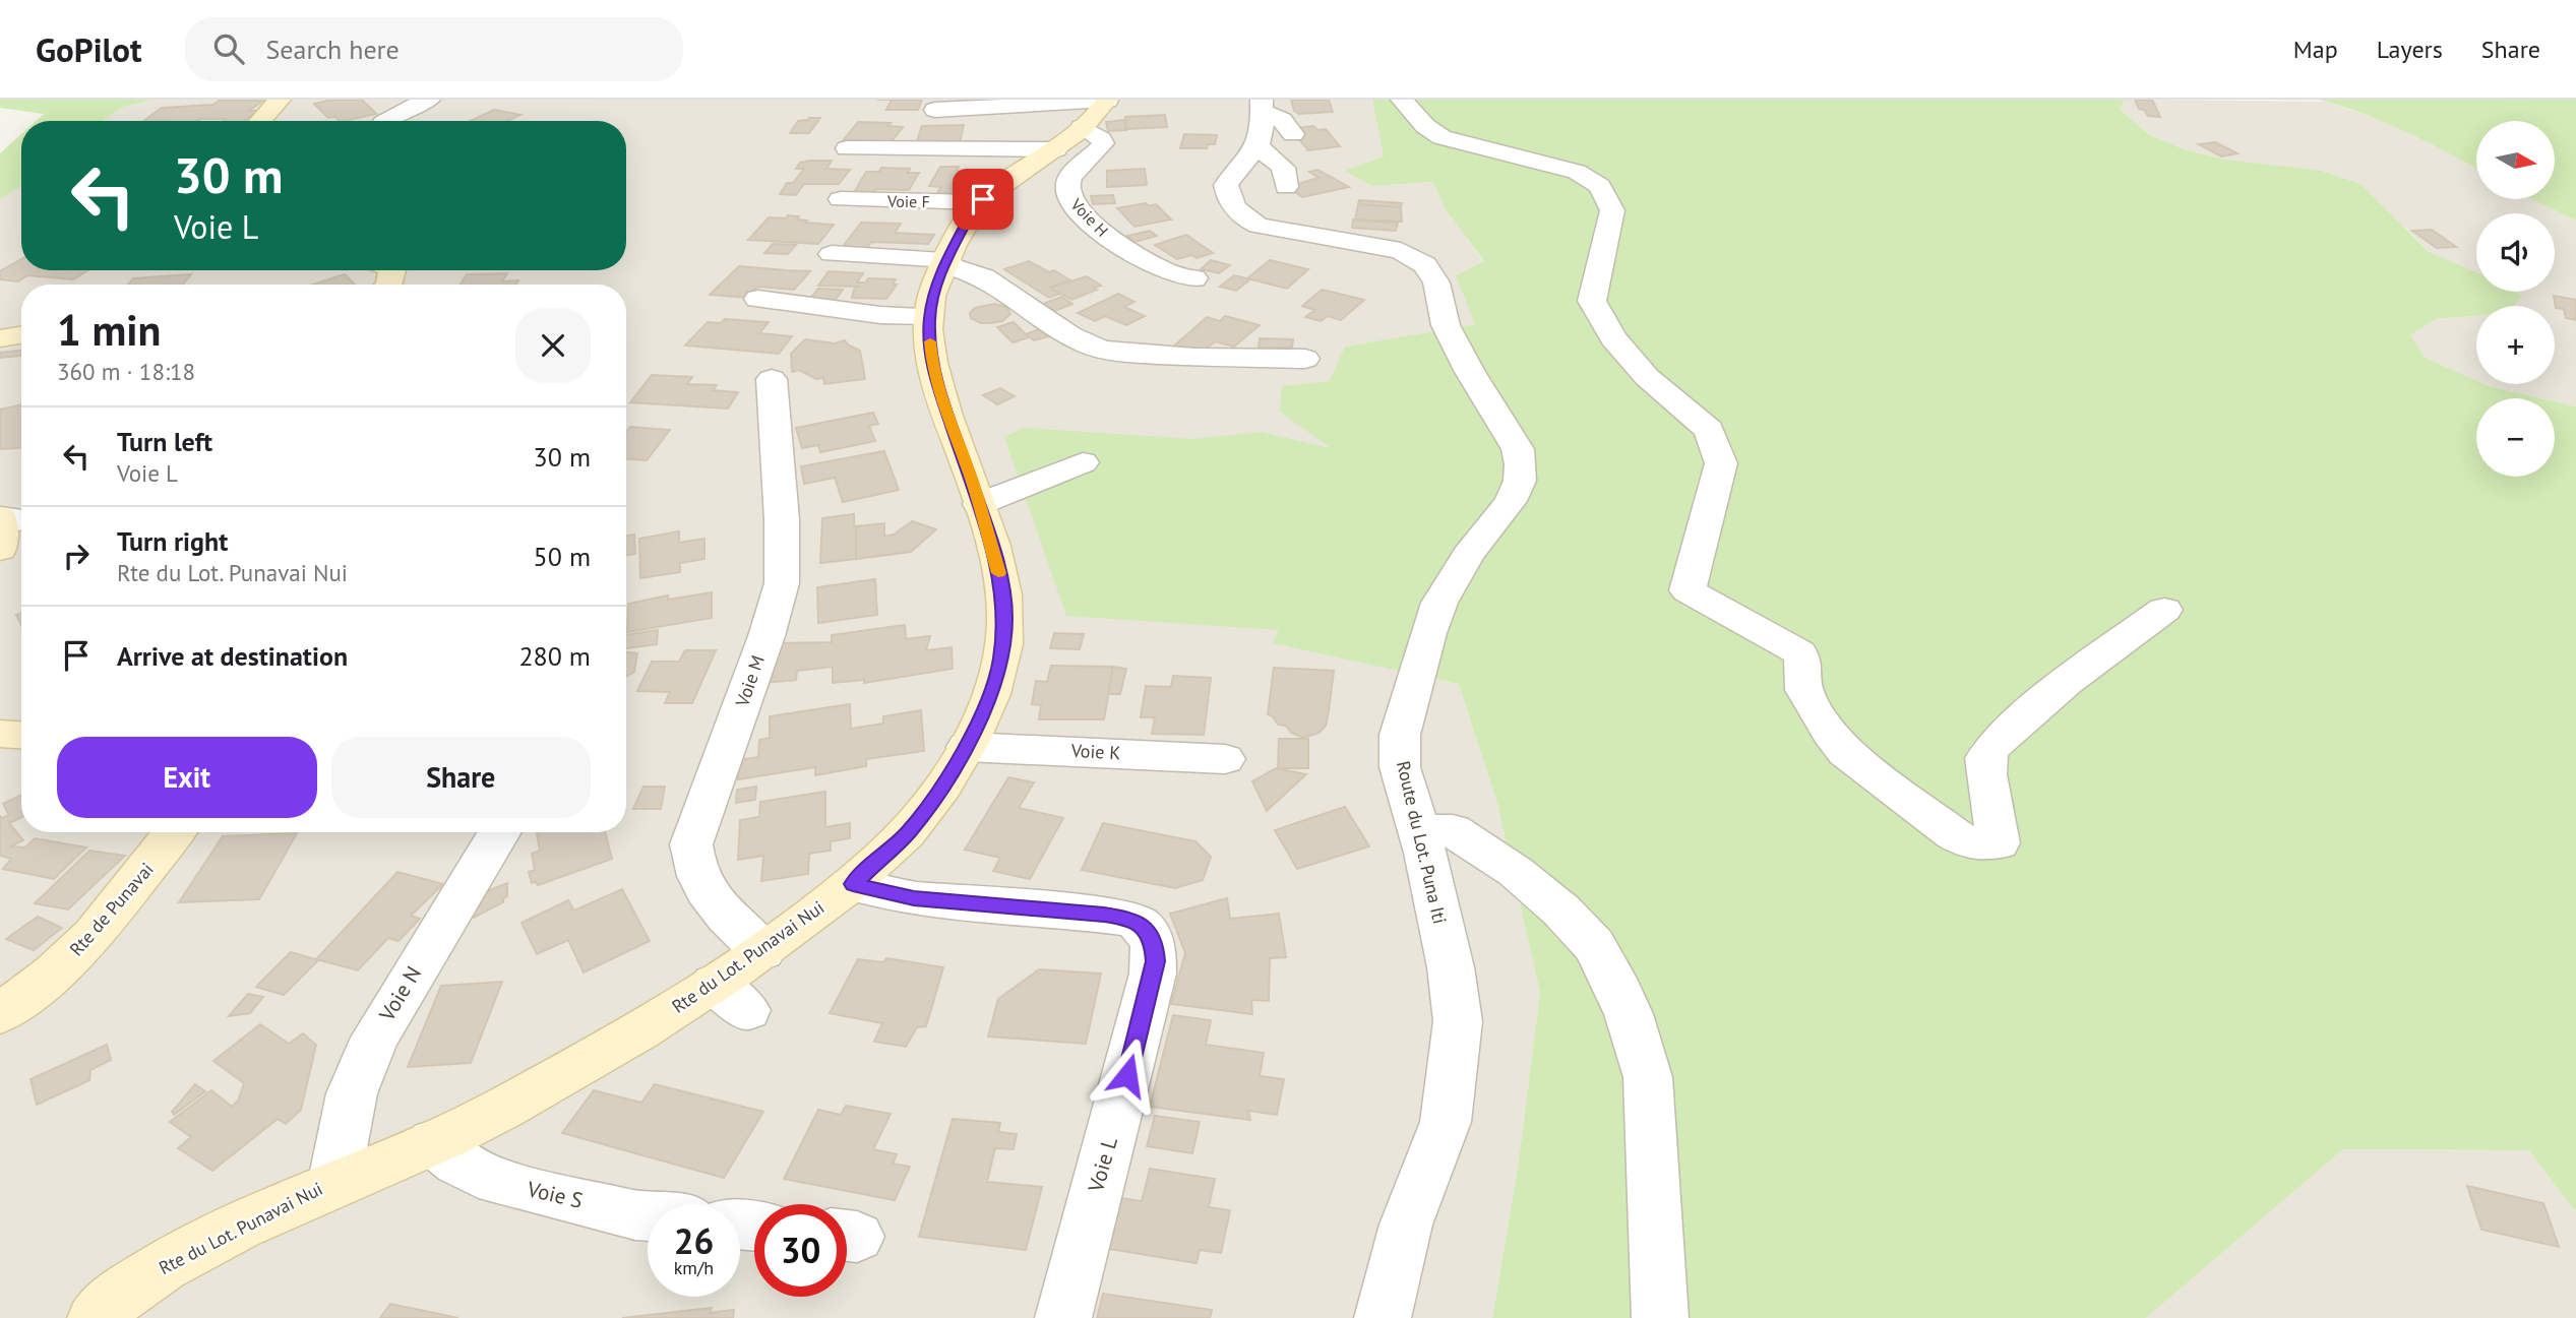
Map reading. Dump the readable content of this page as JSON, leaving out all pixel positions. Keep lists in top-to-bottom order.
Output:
{
  "streets": {
    "main road": ["Rte de Punavai", "Rte du Lot. Punavai Nui"],
    "street": [
      "Voie F",
      "Voie H",
      "Voie M",
      "Voie K",
      "Route du Lot. Puna Iti",
      "Voie N",
      "Voie L",
      "Voie S"
    ]
  },
  "crossings": [
    ["Voie F", "Rte du Lot. Punavai Nui"],
    ["Voie H", "Rte du Lot. Punavai Nui"],
    ["Voie M", "Rte du Lot. Punavai Nui"],
    ["Voie K", "Rte du Lot. Punavai Nui"],
    ["Rte du Lot. Punavai Nui", "Voie N"],
    ["Rte du Lot. Punavai Nui", "Voie L"],
    ["Rte du Lot. Punavai Nui", "Voie S"]
  ],
  "north": "right",
  "page": {
    "header": "GoPilot",
    "search": "Search here",
    "nav": ["Map", "Layers", "Share"],
    "map_buttons": ["+", "−"],
    "turn": ["30 m", "Voie L"],
    "heading": ["1 min", "360 m · 18:18"],
    "list": [
      {
        "name": "Turn left",
        "note": "Voie L",
        "value": "30 m"
      },
      {
        "name": "Turn right",
        "note": "Rte du Lot. Punavai Nui",
        "value": "50 m"
      },
      {
        "name": "Arrive at destination",
        "value": "280 m"
      }
    ],
    "buttons": ["Exit", "Share"],
    "speed": "26 km/h",
    "limit": "30"
  }
}
